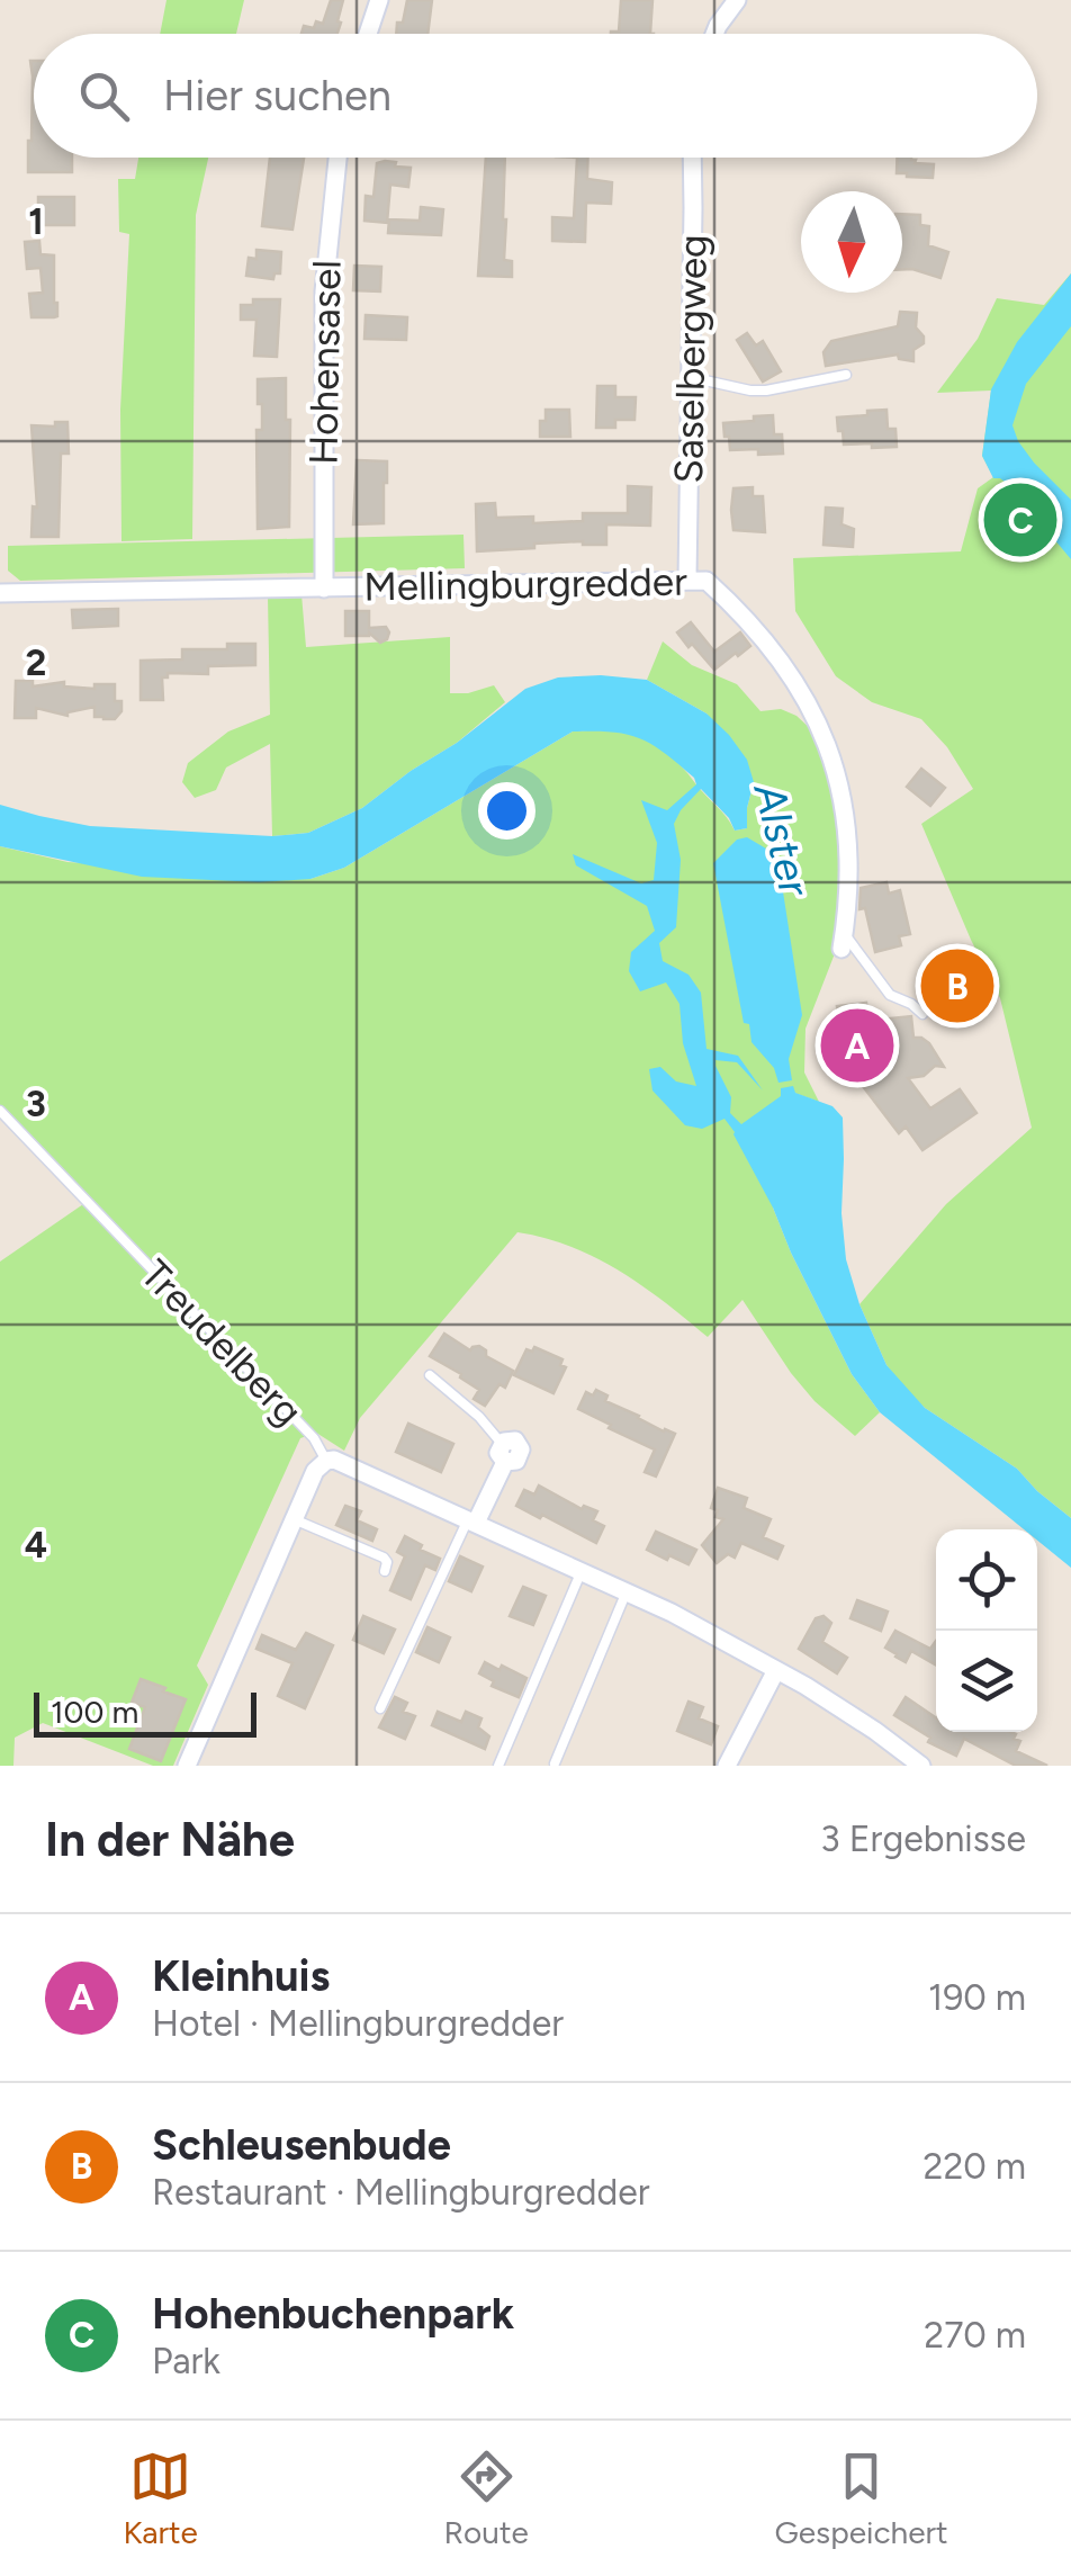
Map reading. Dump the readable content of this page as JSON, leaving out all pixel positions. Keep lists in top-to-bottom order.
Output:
{
  "streets": {
    "street": [
      "Saselbergweg",
      "Hohensasel",
      "Mellingburgredder",
      "Treudelberg"
    ]
  },
  "crossings": [
    ["Saselbergweg", "Mellingburgredder"],
    ["Hohensasel", "Mellingburgredder"]
  ],
  "water": ["Alster"],
  "scale_bar": "100 m",
  "north": "bottom",
  "page": {
    "search": "Hier suchen",
    "pins": ["C", "B", "A"],
    "scale": "100 m",
    "heading": ["In der Nähe", "3 Ergebnisse"],
    "list": [
      {
        "mark": "A",
        "name": "Kleinhuis",
        "note": "Hotel · Mellingburgredder",
        "value": "190 m"
      },
      {
        "mark": "B",
        "name": "Schleusenbude",
        "note": "Restaurant · Mellingburgredder",
        "value": "220 m"
      },
      {
        "mark": "C",
        "name": "Hohenbuchenpark",
        "note": "Park",
        "value": "270 m"
      }
    ],
    "nav": ["Karte", "Route", "Gespeichert"]
  },
  "grid": {
    "rows": [
      "1",
      "2",
      "3",
      "4"
    ]
  }
}
